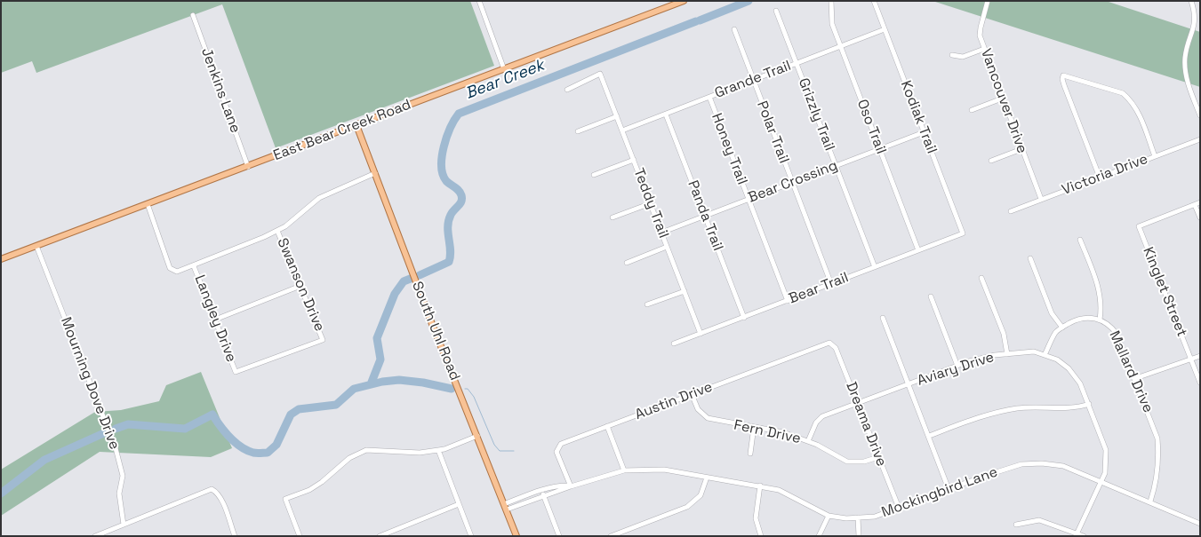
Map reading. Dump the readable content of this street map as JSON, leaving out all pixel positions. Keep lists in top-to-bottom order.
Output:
{
  "streets": {
    "main road": ["East Bear Creek Road", "South Uhl Road"],
    "street": [
      "Grande Trail",
      "Jenkins Lane",
      "Vancouver Drive",
      "Grizzly Trail",
      "Kodiak Trail",
      "Oso Trail",
      "Polar Trail",
      "Honey Trail",
      "Victoria Drive",
      "Bear Crossing",
      "Teddy Trail",
      "Panda Trail",
      "Swanson Drive",
      "Bear Trail",
      "Kinglet Street",
      "Langley Drive",
      "Aviary Drive",
      "Mallard Drive",
      "Mourning Dove Drive",
      "Austin Drive",
      "Dreama Drive",
      "Fern Drive",
      "Mockingbird Lane"
    ]
  },
  "crossings": [
    ["Grande Trail", "Grizzly Trail"],
    ["Grande Trail", "Kodiak Trail"],
    ["Grande Trail", "Oso Trail"],
    ["Grande Trail", "Polar Trail"],
    ["Grande Trail", "Honey Trail"],
    ["Grande Trail", "Teddy Trail"],
    ["Grande Trail", "Panda Trail"],
    ["Jenkins Lane", "East Bear Creek Road"],
    ["Vancouver Drive", "Victoria Drive"],
    ["Grizzly Trail", "Bear Crossing"],
    ["Grizzly Trail", "Bear Trail"],
    ["Kodiak Trail", "Bear Crossing"],
    ["Kodiak Trail", "Bear Trail"],
    ["Oso Trail", "Bear Crossing"],
    ["Oso Trail", "Bear Trail"],
    ["East Bear Creek Road", "South Uhl Road"],
    ["East Bear Creek Road", "Mourning Dove Drive"],
    ["Polar Trail", "Bear Crossing"],
    ["Polar Trail", "Bear Trail"],
    ["Honey Trail", "Bear Crossing"],
    ["Honey Trail", "Bear Trail"],
    ["Bear Crossing", "Teddy Trail"],
    ["Bear Crossing", "Panda Trail"],
    ["Teddy Trail", "Bear Trail"],
    ["Panda Trail", "Bear Trail"],
    ["Swanson Drive", "Langley Drive"],
    ["South Uhl Road", "Mockingbird Lane"],
    ["Aviary Drive", "Mallard Drive"],
    ["Aviary Drive", "Dreama Drive"],
    ["Aviary Drive", "Fern Drive"],
    ["Aviary Drive", "Mockingbird Lane"],
    ["Mallard Drive", "Mockingbird Lane"],
    ["Austin Drive", "Dreama Drive"],
    ["Austin Drive", "Fern Drive"],
    ["Austin Drive", "Mockingbird Lane"],
    ["Dreama Drive", "Fern Drive"],
    ["Dreama Drive", "Mockingbird Lane"]
  ],
  "water": ["Bear Creek"]
}
